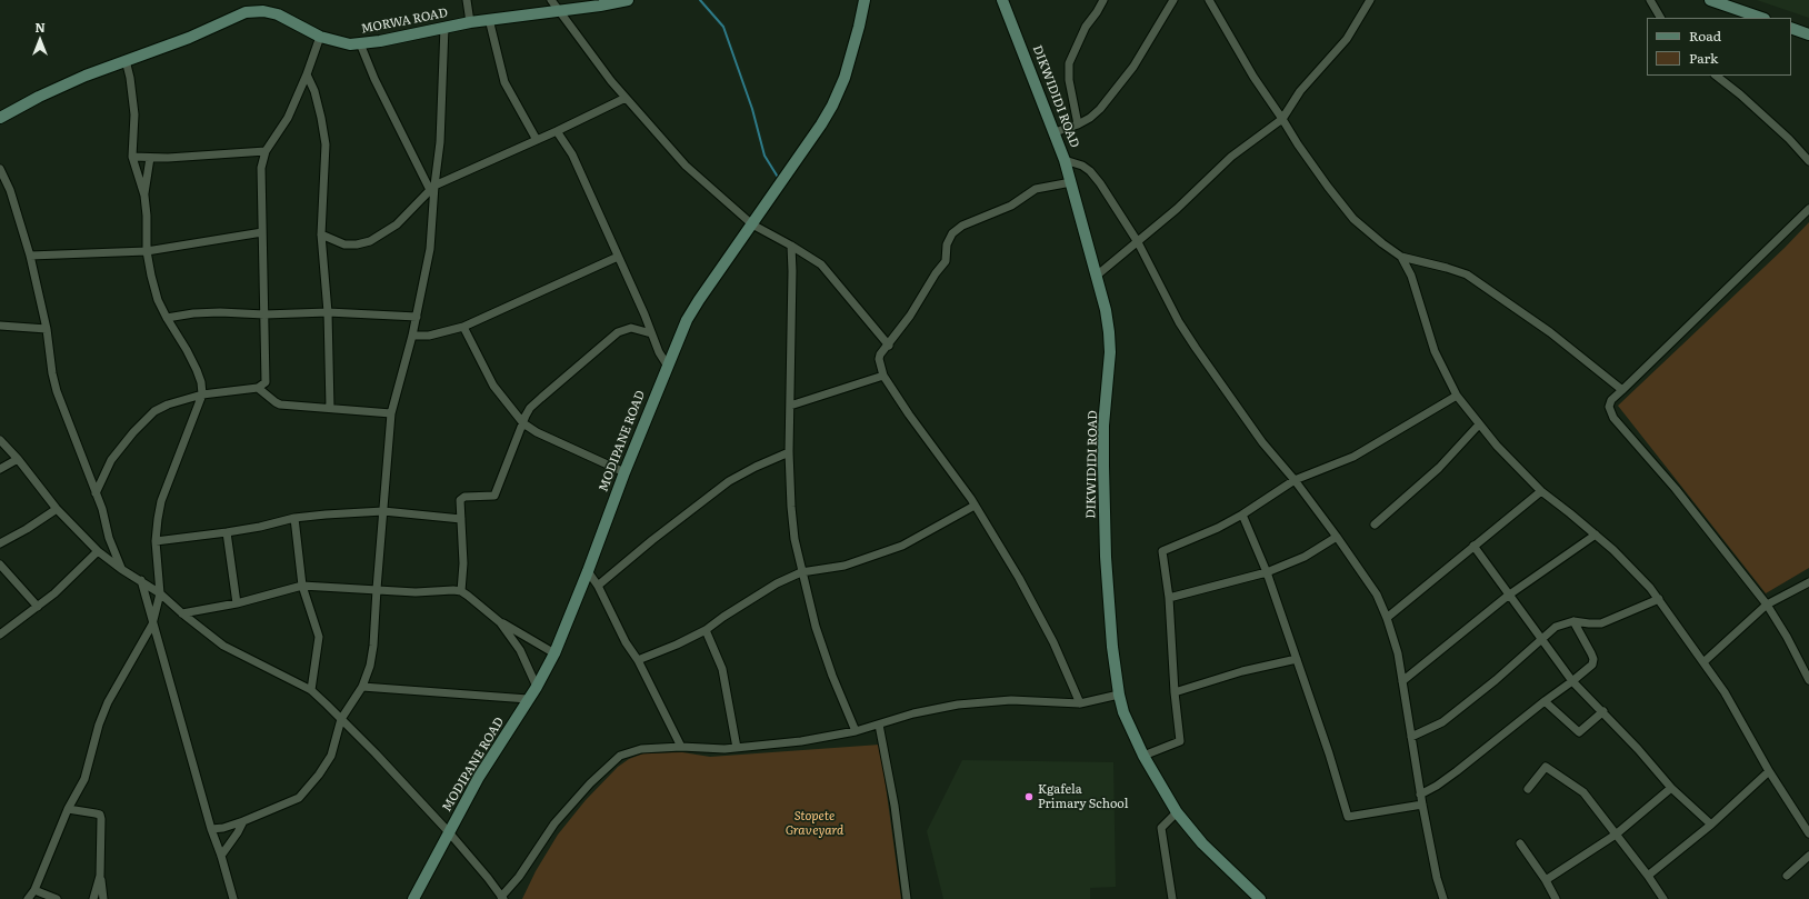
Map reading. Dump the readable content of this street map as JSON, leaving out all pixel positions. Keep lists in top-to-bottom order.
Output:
{
  "streets": {
    "main road": ["MORWA ROAD", "DIKWIDIDI ROAD", "MODIPANE ROAD"]
  },
  "parks": ["Stopete Graveyard"],
  "places": ["Kgafela Primary School"],
  "legend": ["Road", "Park"],
  "north": "top"
}
